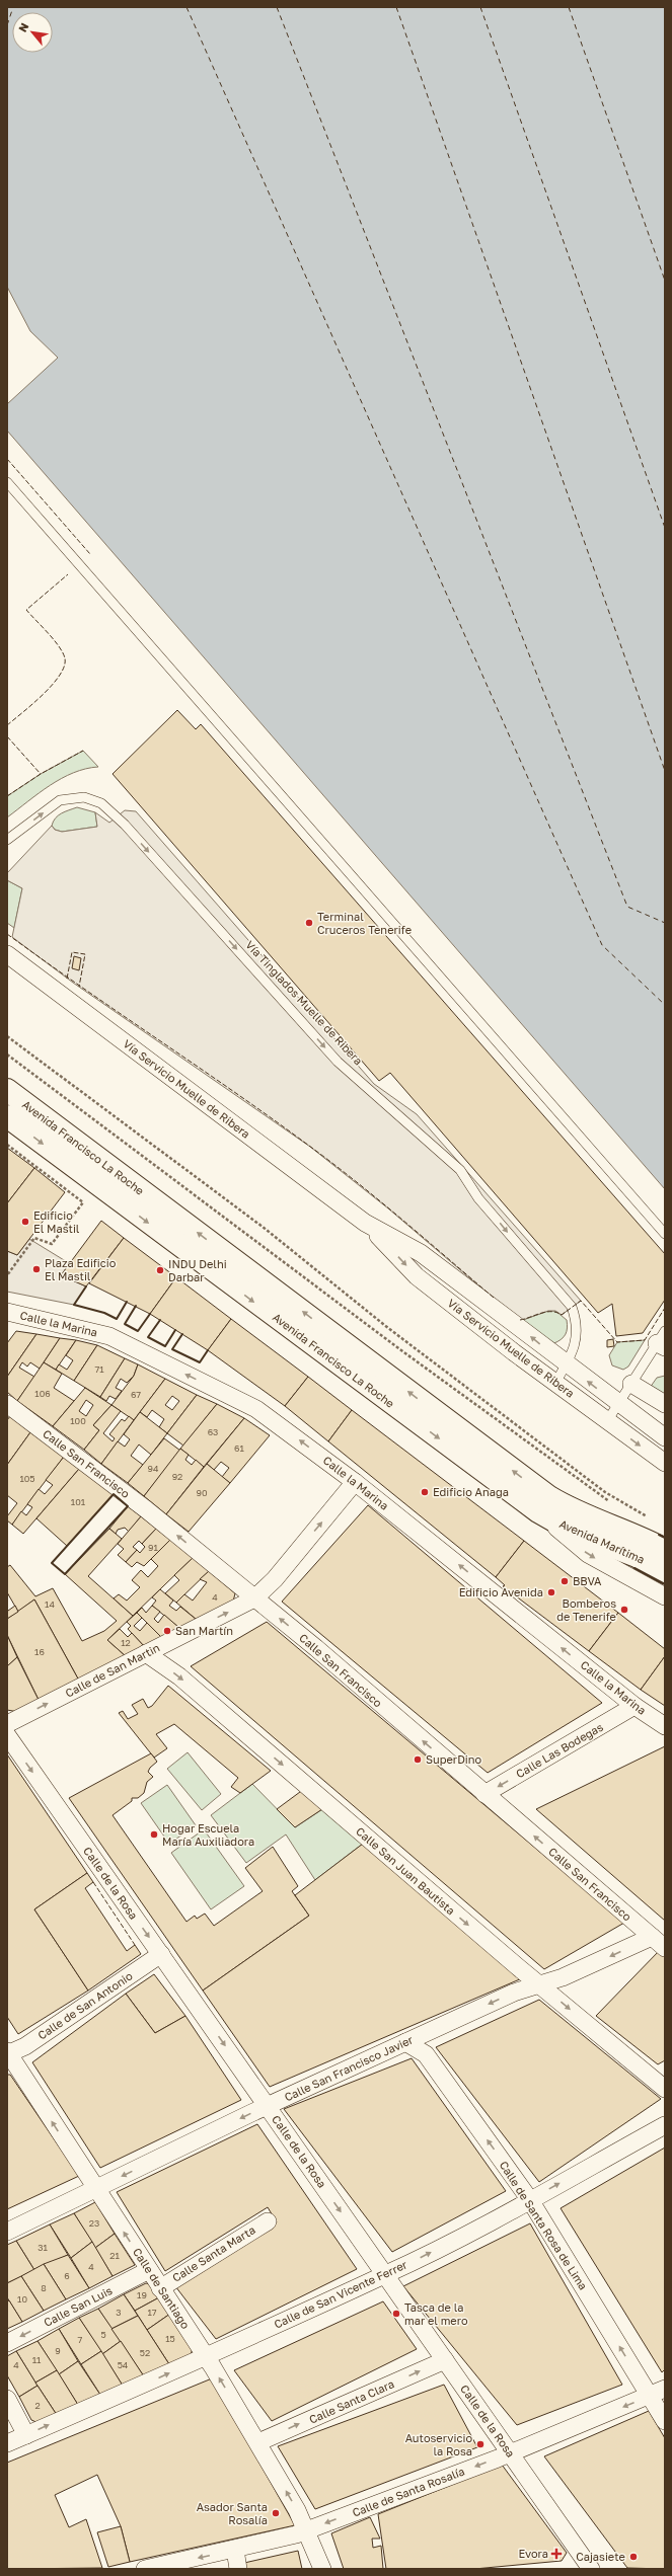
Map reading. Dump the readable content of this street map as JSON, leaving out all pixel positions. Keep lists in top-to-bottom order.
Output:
{
  "streets": {
    "main road": ["Avenida Francisco La Roche", "Avenida Marítima"],
    "street": [
      "Vía Servicio Muelle de Ribera",
      "Calle la Marina",
      "Calle San Francisco",
      "Calle de San Martin",
      "Calle Las Bodegas",
      "Calle San Juan Bautista",
      "Calle de la Rosa",
      "Calle de San Antonio",
      "Calle San Francisco Javier",
      "Calle de Santa Rosa de Lima",
      "Calle Santa Marta",
      "Calle de Santiago",
      "Calle de San Vicente Ferrer",
      "Calle San Luis",
      "Calle Santa Clara",
      "Calle de Santa Rosalía"
    ],
    "lane": ["Vía Tinglados Muelle de Ribera"]
  },
  "crossings": [
    ["Vía Tinglados Muelle de Ribera", "Vía Servicio Muelle de Ribera"],
    ["Avenida Francisco La Roche", "Avenida Marítima"],
    ["Calle la Marina", "Calle de San Martin"],
    ["Calle la Marina", "Calle Las Bodegas"],
    ["Calle San Francisco", "Calle de San Martin"],
    ["Calle San Francisco", "Calle Las Bodegas"],
    ["Calle San Francisco", "Calle San Francisco Javier"],
    ["Calle de San Martin", "Calle San Juan Bautista"],
    ["Calle San Juan Bautista", "Calle San Francisco Javier"],
    ["Calle de la Rosa", "Calle de San Antonio"],
    ["Calle de la Rosa", "Calle San Francisco Javier"],
    ["Calle de la Rosa", "Calle de San Vicente Ferrer"],
    ["Calle de la Rosa", "Calle Santa Clara"],
    ["Calle de la Rosa", "Calle de Santa Rosalía"],
    ["Calle de San Antonio", "Calle de Santiago"],
    ["Calle San Francisco Javier", "Calle de Santa Rosa de Lima"],
    ["Calle San Francisco Javier", "Calle de Santiago"],
    ["Calle de Santa Rosa de Lima", "Calle de San Vicente Ferrer"],
    ["Calle de Santa Rosa de Lima", "Calle de Santa Rosalía"],
    ["Calle Santa Marta", "Calle de Santiago"],
    ["Calle de Santiago", "Calle de San Vicente Ferrer"],
    ["Calle de Santiago", "Calle San Luis"],
    ["Calle de Santiago", "Calle Santa Clara"],
    ["Calle de Santiago", "Calle de Santa Rosalía"]
  ],
  "one_way": [
    "Vía Tinglados Muelle de Ribera",
    "Calle la Marina",
    "Calle San Francisco",
    "Calle de San Martin",
    "Calle Las Bodegas",
    "Calle San Juan Bautista",
    "Calle de la Rosa",
    "Calle San Francisco Javier",
    "Calle de Santa Rosa de Lima",
    "Calle de Santiago",
    "Calle de San Vicente Ferrer",
    "Calle San Luis",
    "Calle Santa Clara",
    "Calle de Santa Rosalía"
  ],
  "places": {
    "other": [
      "Terminal Cruceros Tenerife",
      "Edificio El Mastil",
      "Plaza Edificio El Mastil",
      "INDU Delhi Darbar",
      "Edificio Anaga",
      "BBVA",
      "Edificio Avenida",
      "Bomberos de Tenerife",
      "San Martín",
      "SuperDino",
      "Hogar Escuela María Auxiliadora",
      "Tasca de la mar el mero",
      "Autoservicio la Rosa",
      "Asador Santa Rosalía",
      "Cajasiete"
    ],
    "health": ["Evora"]
  },
  "house_numbers": [
    "71",
    "106",
    "67",
    "100",
    "63",
    "61",
    "94",
    "92",
    "105",
    "90",
    "101",
    "91",
    "4",
    "14",
    "12",
    "16",
    "23",
    "31",
    "21",
    "4",
    "6",
    "8",
    "19",
    "10",
    "3",
    "17",
    "5",
    "15",
    "7",
    "9",
    "52",
    "11",
    "4",
    "54",
    "2"
  ],
  "north": "top left"
}
